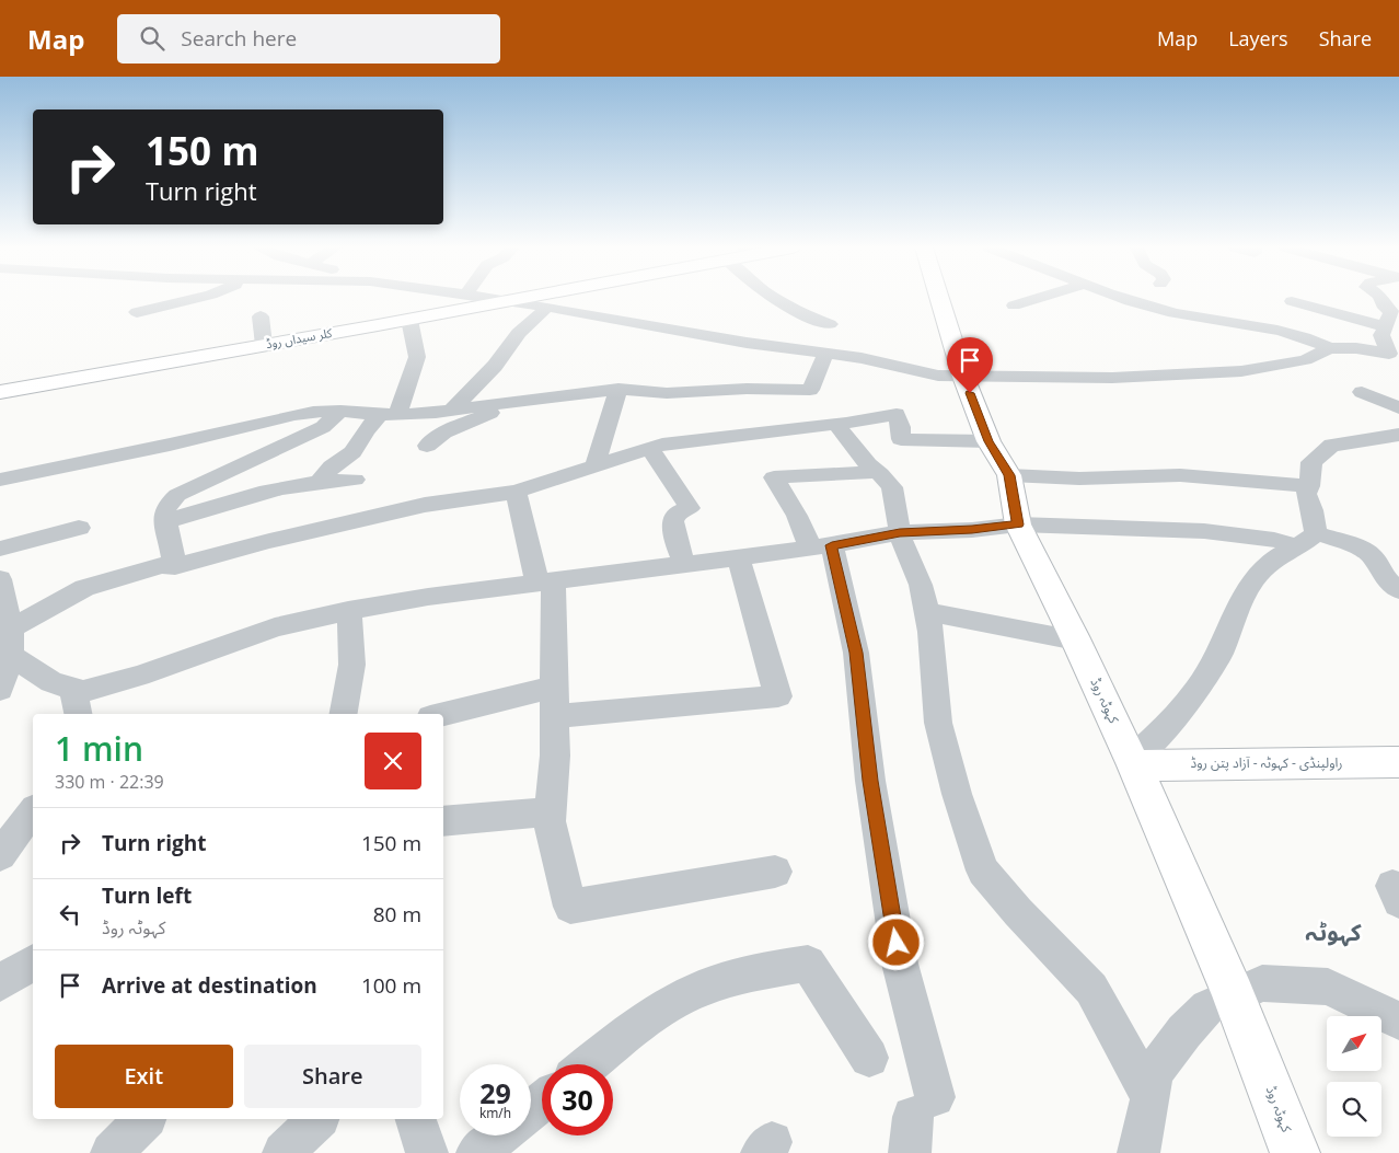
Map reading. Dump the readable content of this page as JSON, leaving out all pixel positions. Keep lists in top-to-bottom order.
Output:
{
  "streets": {
    "main road": ["کلر سیداں روڈ", "کہوٹہ روڈ", "راولپنڈی - کہوٹہ - آزاد پتن روڈ"]
  },
  "crossings": [
    ["کہوٹہ روڈ", "راولپنڈی - کہوٹہ - آزاد پتن روڈ"]
  ],
  "districts": ["کہوٹہ"],
  "north": "top right",
  "page": {
    "header": "Map",
    "search": "Search here",
    "nav": ["Map", "Layers", "Share"],
    "turn": ["150 m", "Turn right"],
    "heading": ["1 min", "330 m · 22:39"],
    "list": [
      {
        "name": "Turn right",
        "value": "150 m"
      },
      {
        "name": "Turn left",
        "note": "کہوٹہ روڈ",
        "value": "80 m"
      },
      {
        "name": "Arrive at destination",
        "value": "100 m"
      }
    ],
    "buttons": ["Exit", "Share"],
    "speed": "29 km/h",
    "limit": "30"
  }
}
